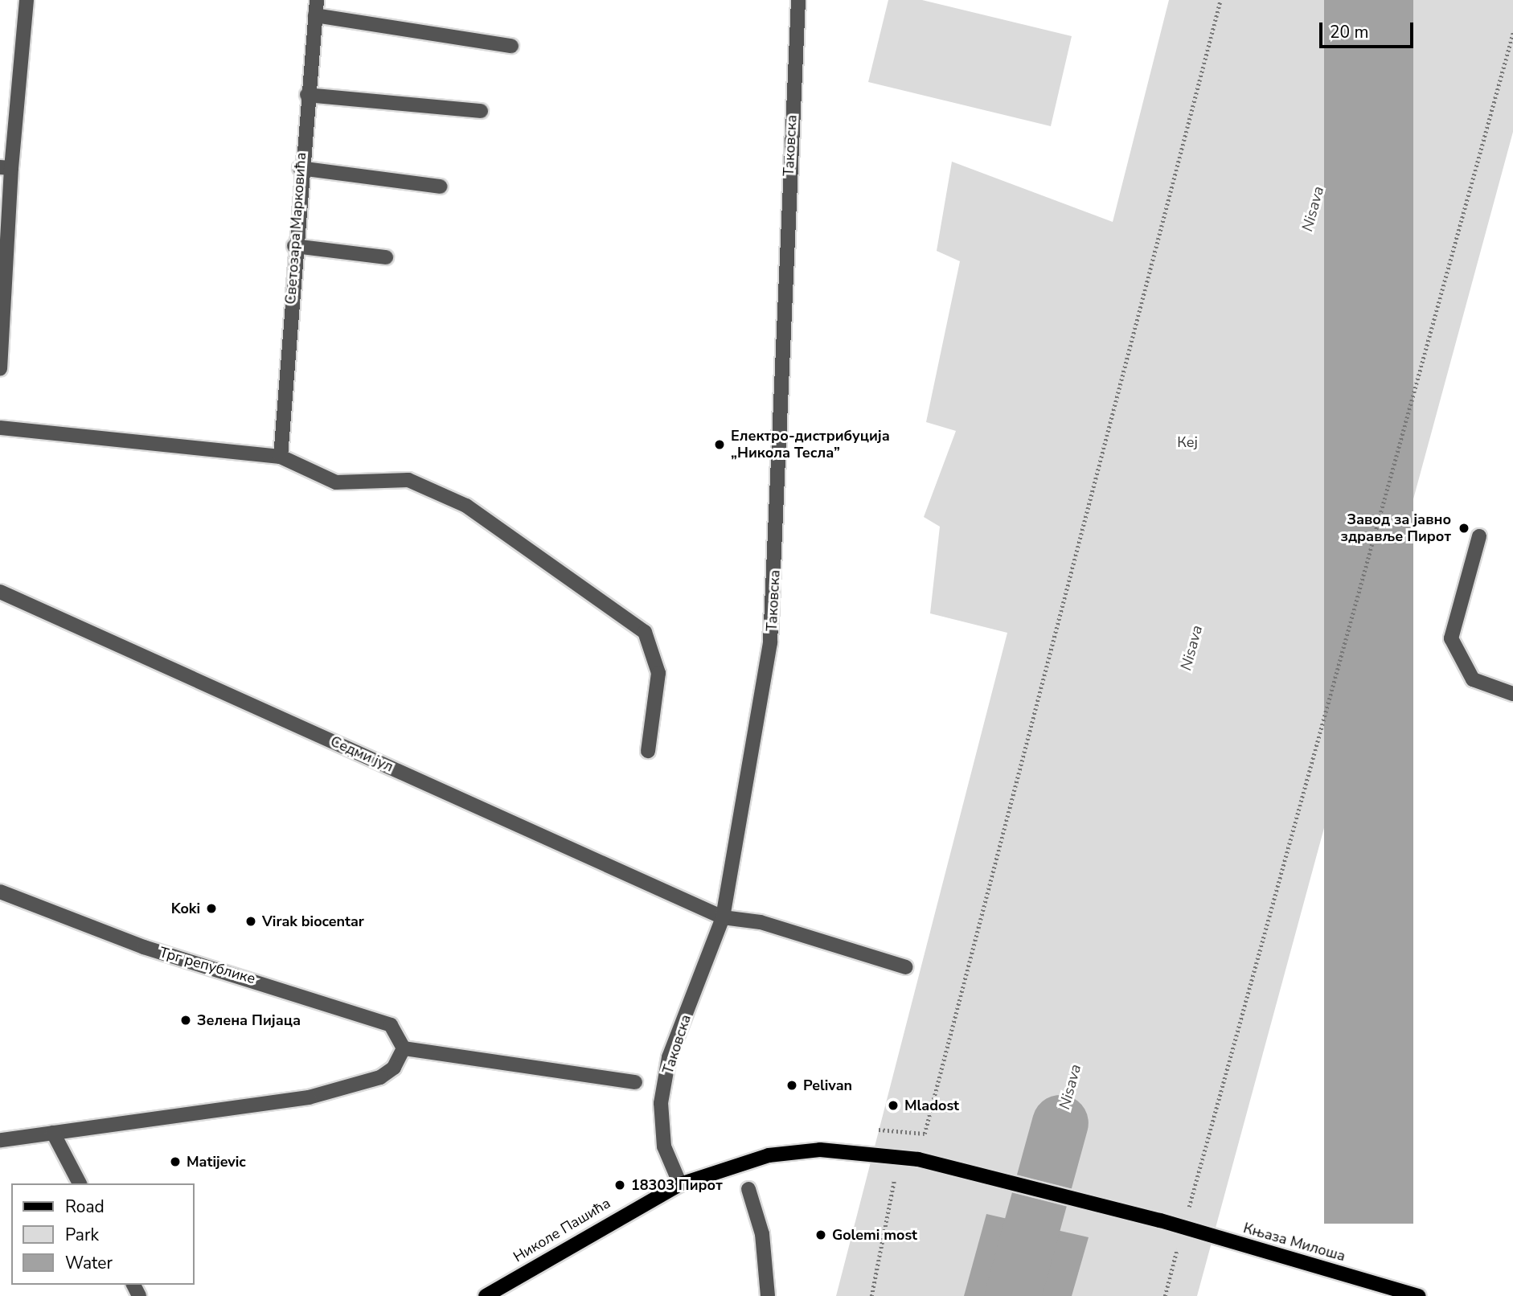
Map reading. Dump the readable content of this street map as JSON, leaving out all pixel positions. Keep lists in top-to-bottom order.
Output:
{
  "streets": {
    "main road": ["Николе Пашића", "Књаза Милоша"],
    "street": [
      "Таковска",
      "Светозара Марковића",
      "Седми јул",
      "Трг републике"
    ]
  },
  "crossings": [
    ["Таковска", "Седми јул"],
    ["Таковска", "Николе Пашића"],
    ["Николе Пашића", "Књаза Милоша"]
  ],
  "water": ["Nisava"],
  "parks": ["Кеј"],
  "places": [
    "Електро-дистрибуција „Никола Тесла”",
    "Завод за јавно здравље Пирот",
    "Koki",
    "Virak biocentar",
    "Зелена Пијаца",
    "Pelivan",
    "Mladost",
    "Matijevic",
    "18303 Пирот",
    "Golemi most"
  ],
  "legend": ["Road", "Park", "Water"],
  "scale_bar": "20 m"
}
